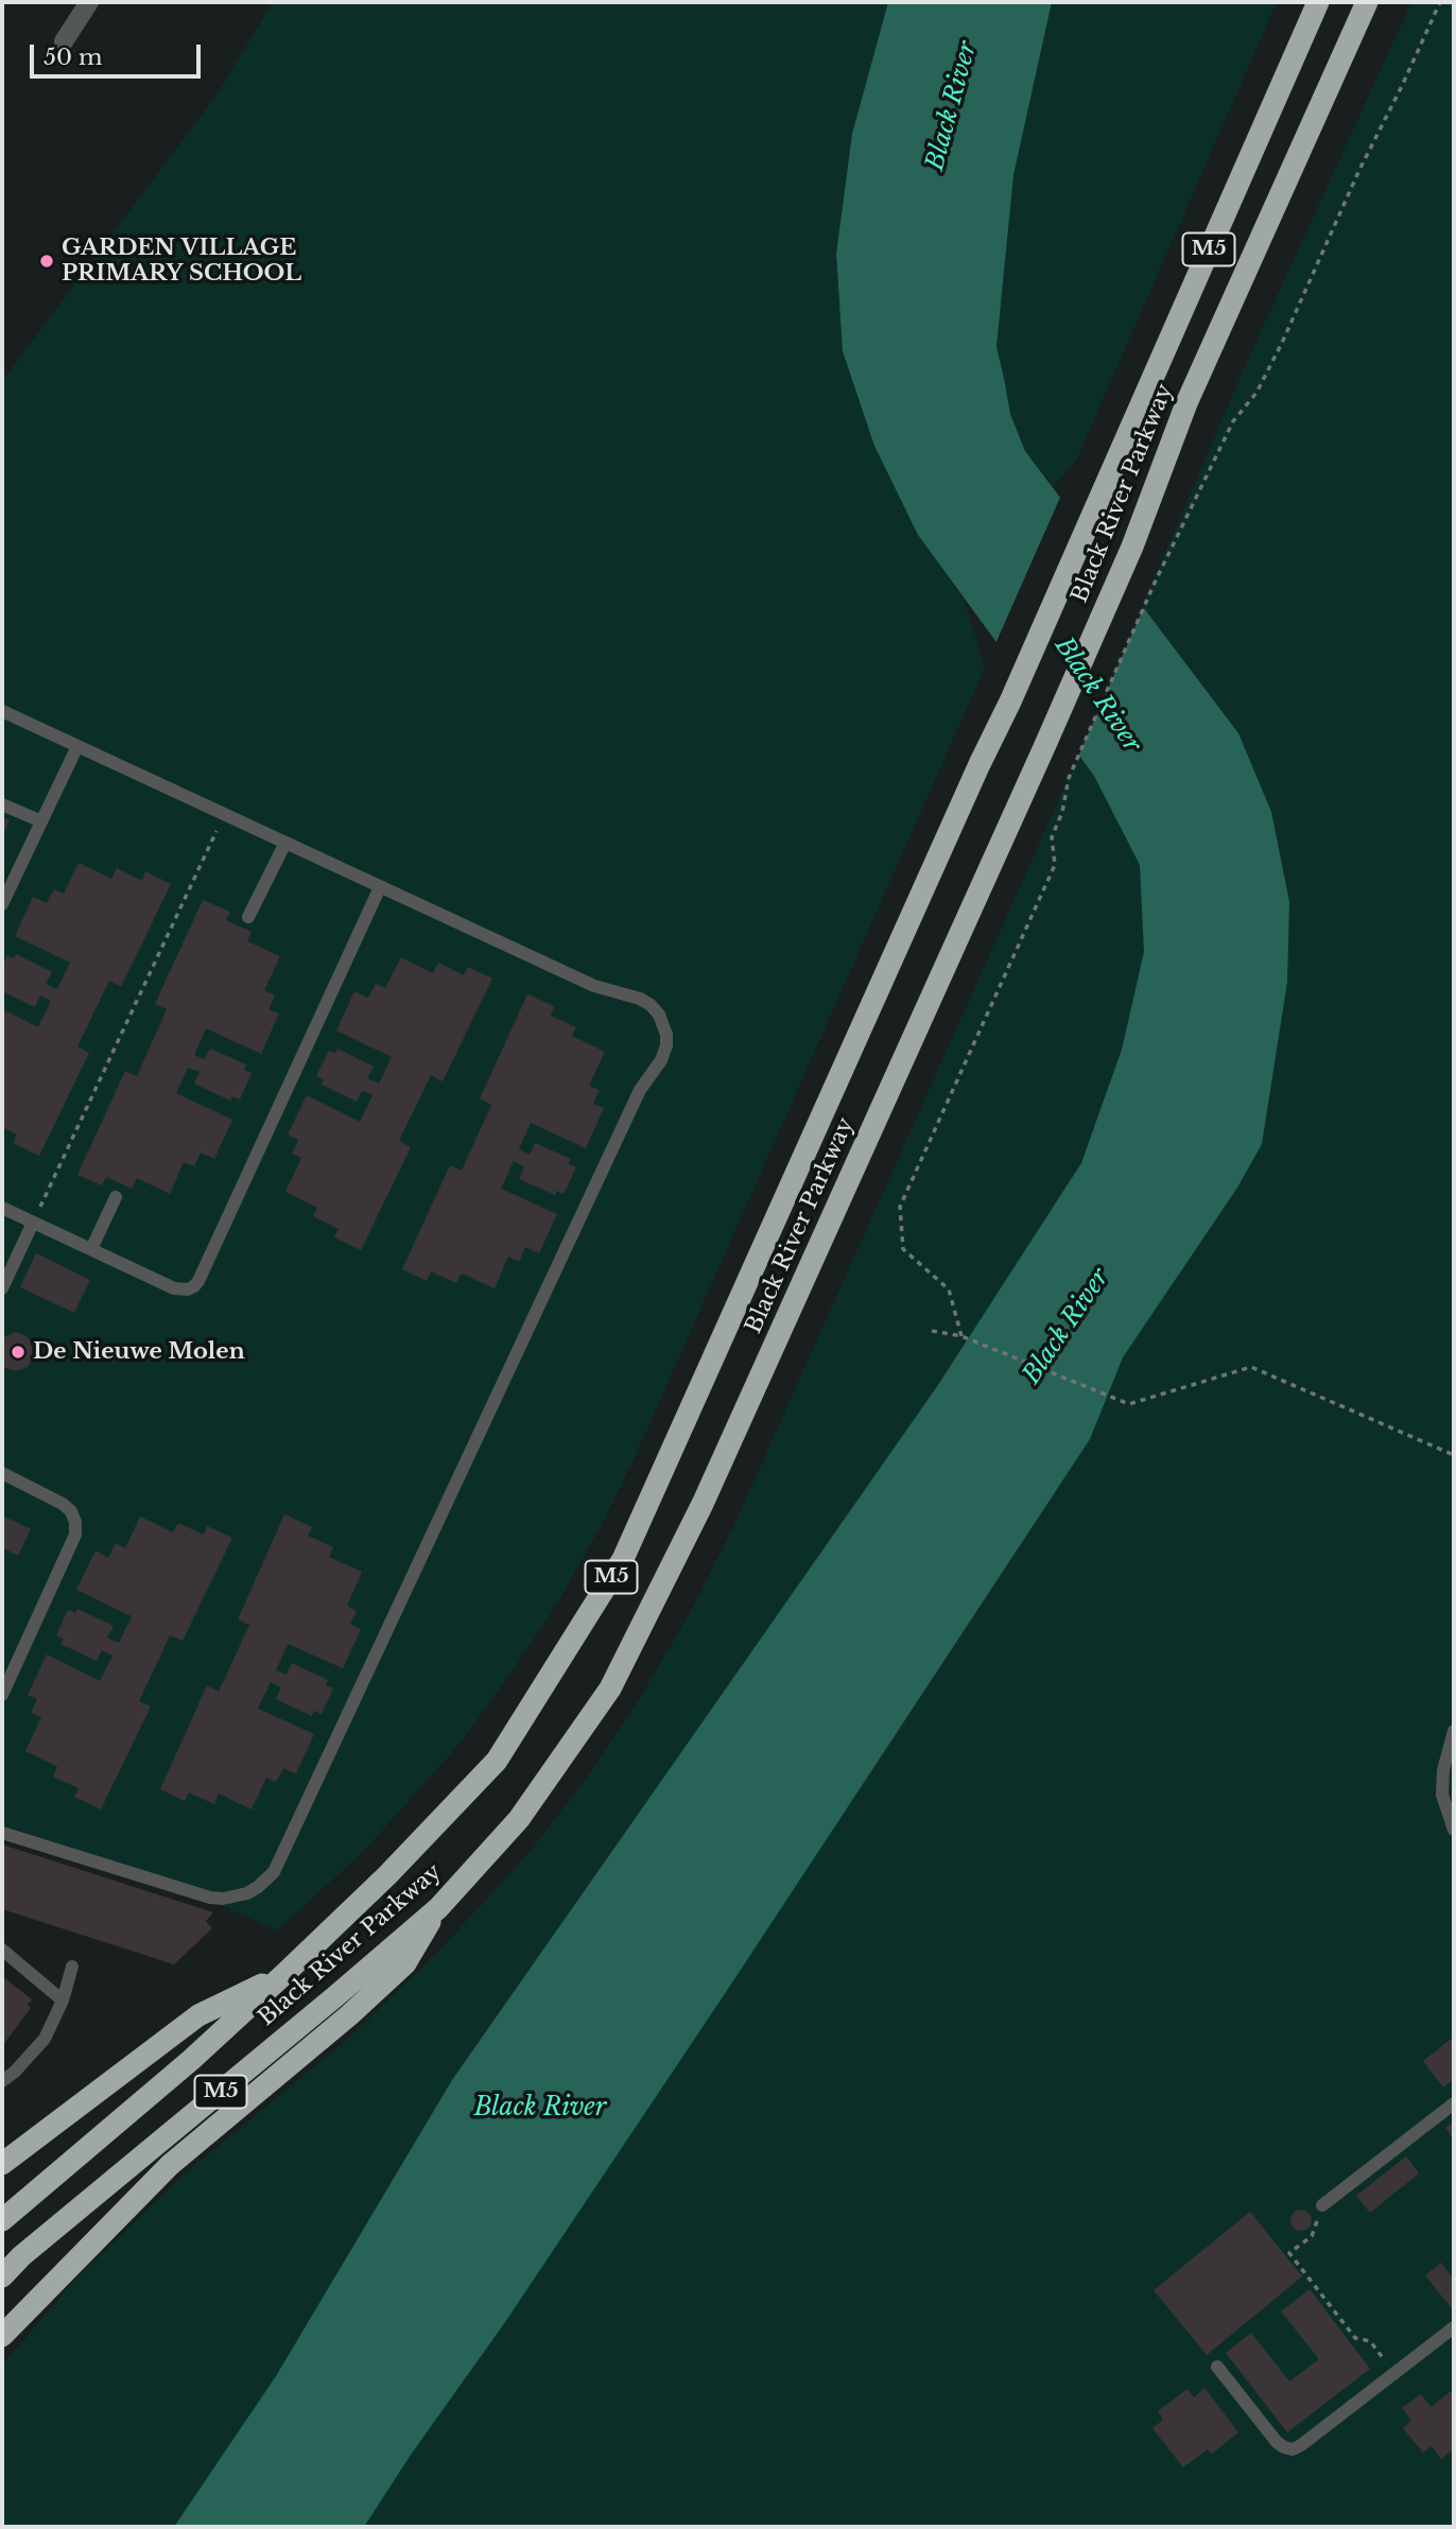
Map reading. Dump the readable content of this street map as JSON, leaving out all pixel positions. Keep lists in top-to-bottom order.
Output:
{
  "streets": {
    "highway": ["M5", "Black River Parkway"]
  },
  "water": ["Black River"],
  "places": ["GARDEN VILLAGE PRIMARY SCHOOL", "De Nieuwe Molen"],
  "scale_bar": "50 m"
}
